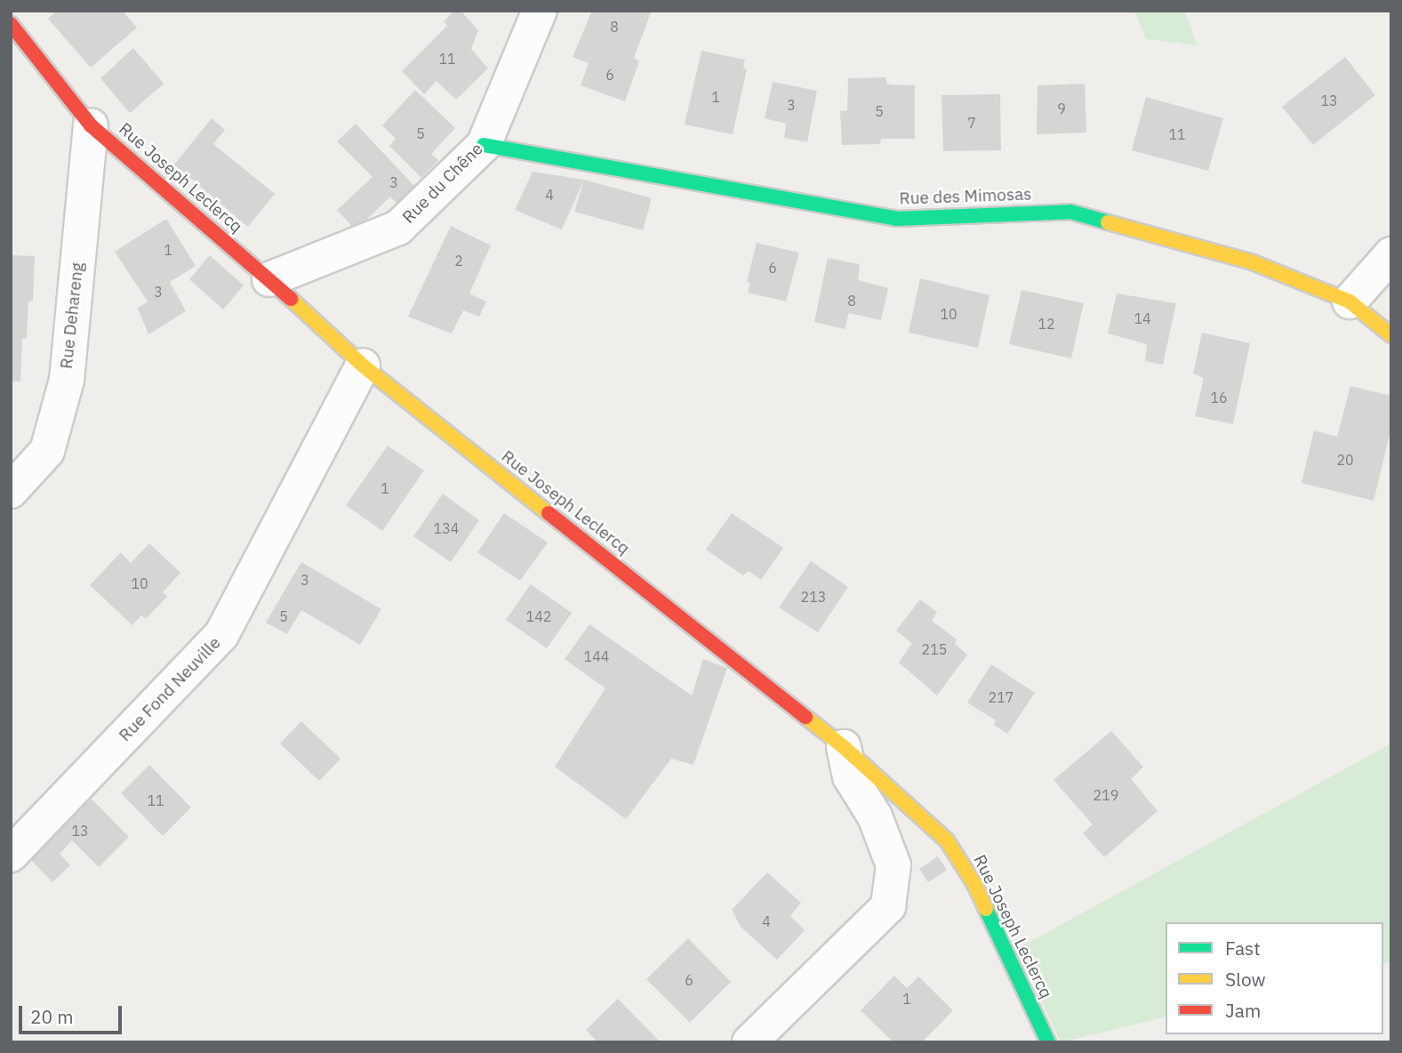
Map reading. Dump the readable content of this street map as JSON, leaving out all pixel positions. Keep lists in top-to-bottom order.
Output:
{
  "streets": {
    "street": [
      "Rue Joseph Leclercq",
      "Rue du Chêne",
      "Rue des Mimosas",
      "Rue Dehareng",
      "Rue Fond Neuville"
    ]
  },
  "crossings": [
    ["Rue Joseph Leclercq", "Rue du Chêne"],
    ["Rue Joseph Leclercq", "Rue Dehareng"],
    ["Rue Joseph Leclercq", "Rue Fond Neuville"],
    ["Rue du Chêne", "Rue des Mimosas"]
  ],
  "house_numbers": [
    "8",
    "11",
    "6",
    "1",
    "13",
    "3",
    "9",
    "5",
    "7",
    "5",
    "11",
    "3",
    "4",
    "1",
    "2",
    "6",
    "3",
    "8",
    "10",
    "14",
    "12",
    "16",
    "20",
    "1",
    "134",
    "3",
    "10",
    "213",
    "5",
    "142",
    "215",
    "144",
    "217",
    "219",
    "11",
    "13",
    "4",
    "6",
    "1"
  ],
  "legend": ["Fast", "Slow", "Jam"],
  "scale_bar": "20 m"
}
